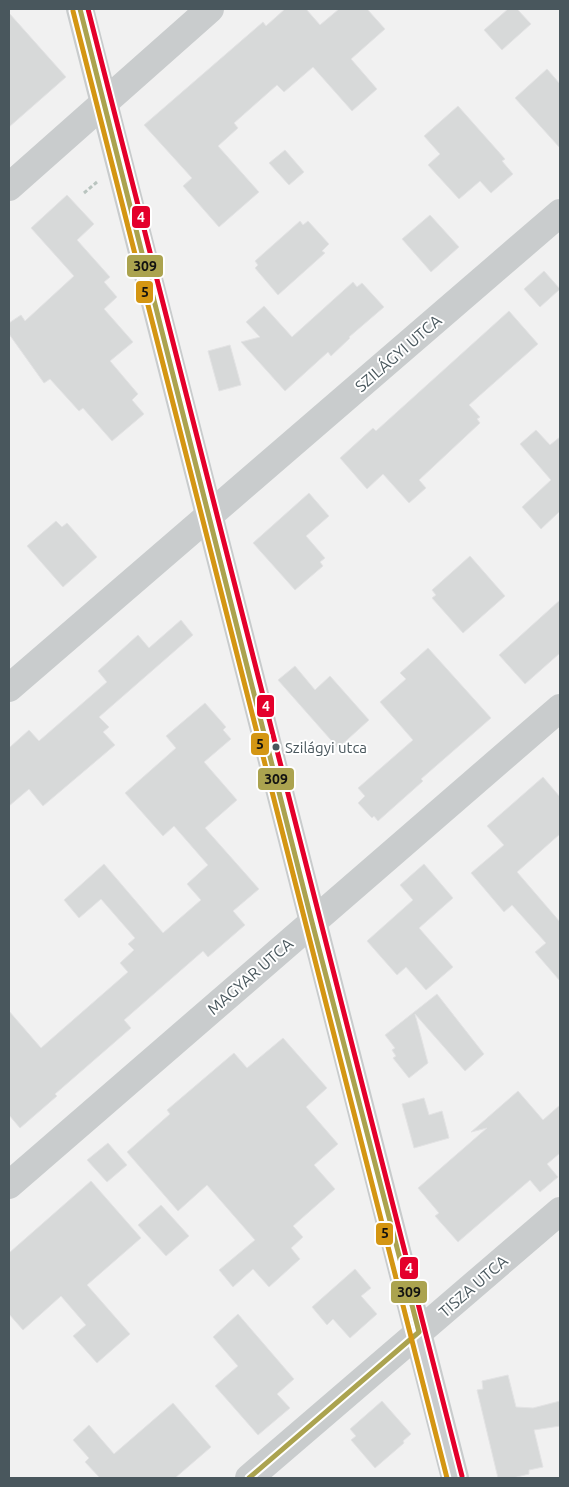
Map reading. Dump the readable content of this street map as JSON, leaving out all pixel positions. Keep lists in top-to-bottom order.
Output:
{
  "streets": {
    "street": ["SZILÁGYI UTCA", "MAGYAR UTCA", "TISZA UTCA"]
  },
  "places": ["Szilágyi utca"],
  "lines": ["transit line 309", "transit line 4", "transit line 5"]
}
